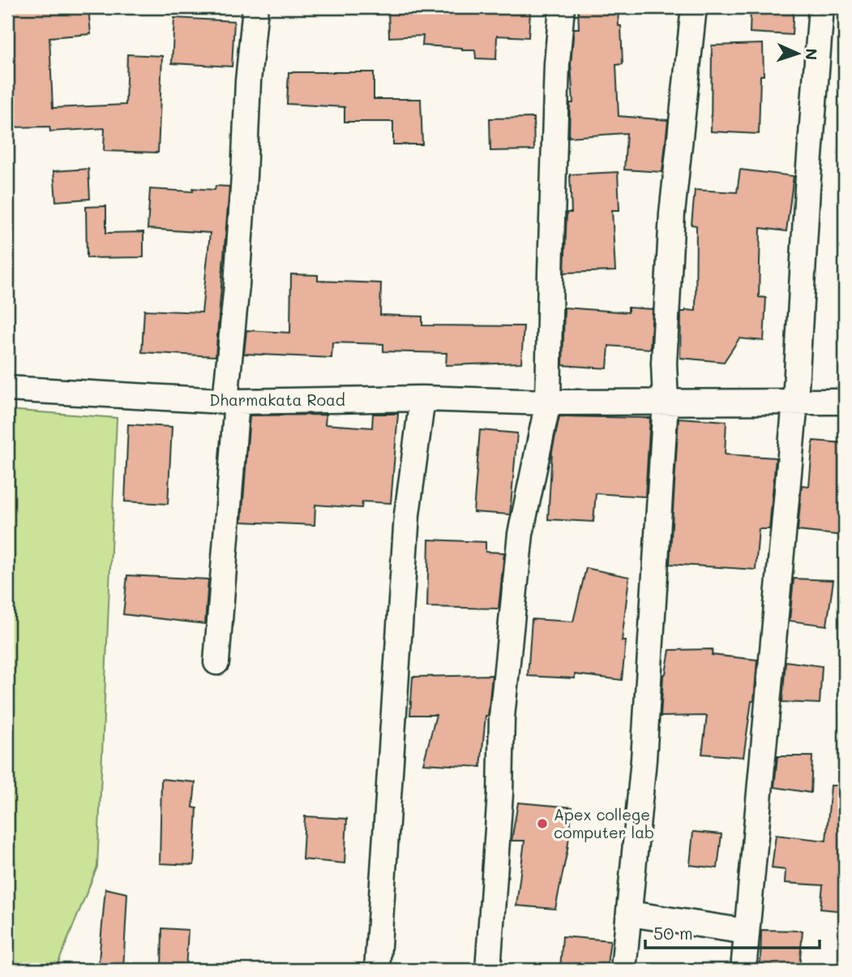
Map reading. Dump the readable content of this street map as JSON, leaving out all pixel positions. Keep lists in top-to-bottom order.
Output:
{
  "streets": {
    "street": ["Dharmakata Road"]
  },
  "places": ["Apex college computer lab"],
  "scale_bar": "50 m",
  "north": "right"
}
